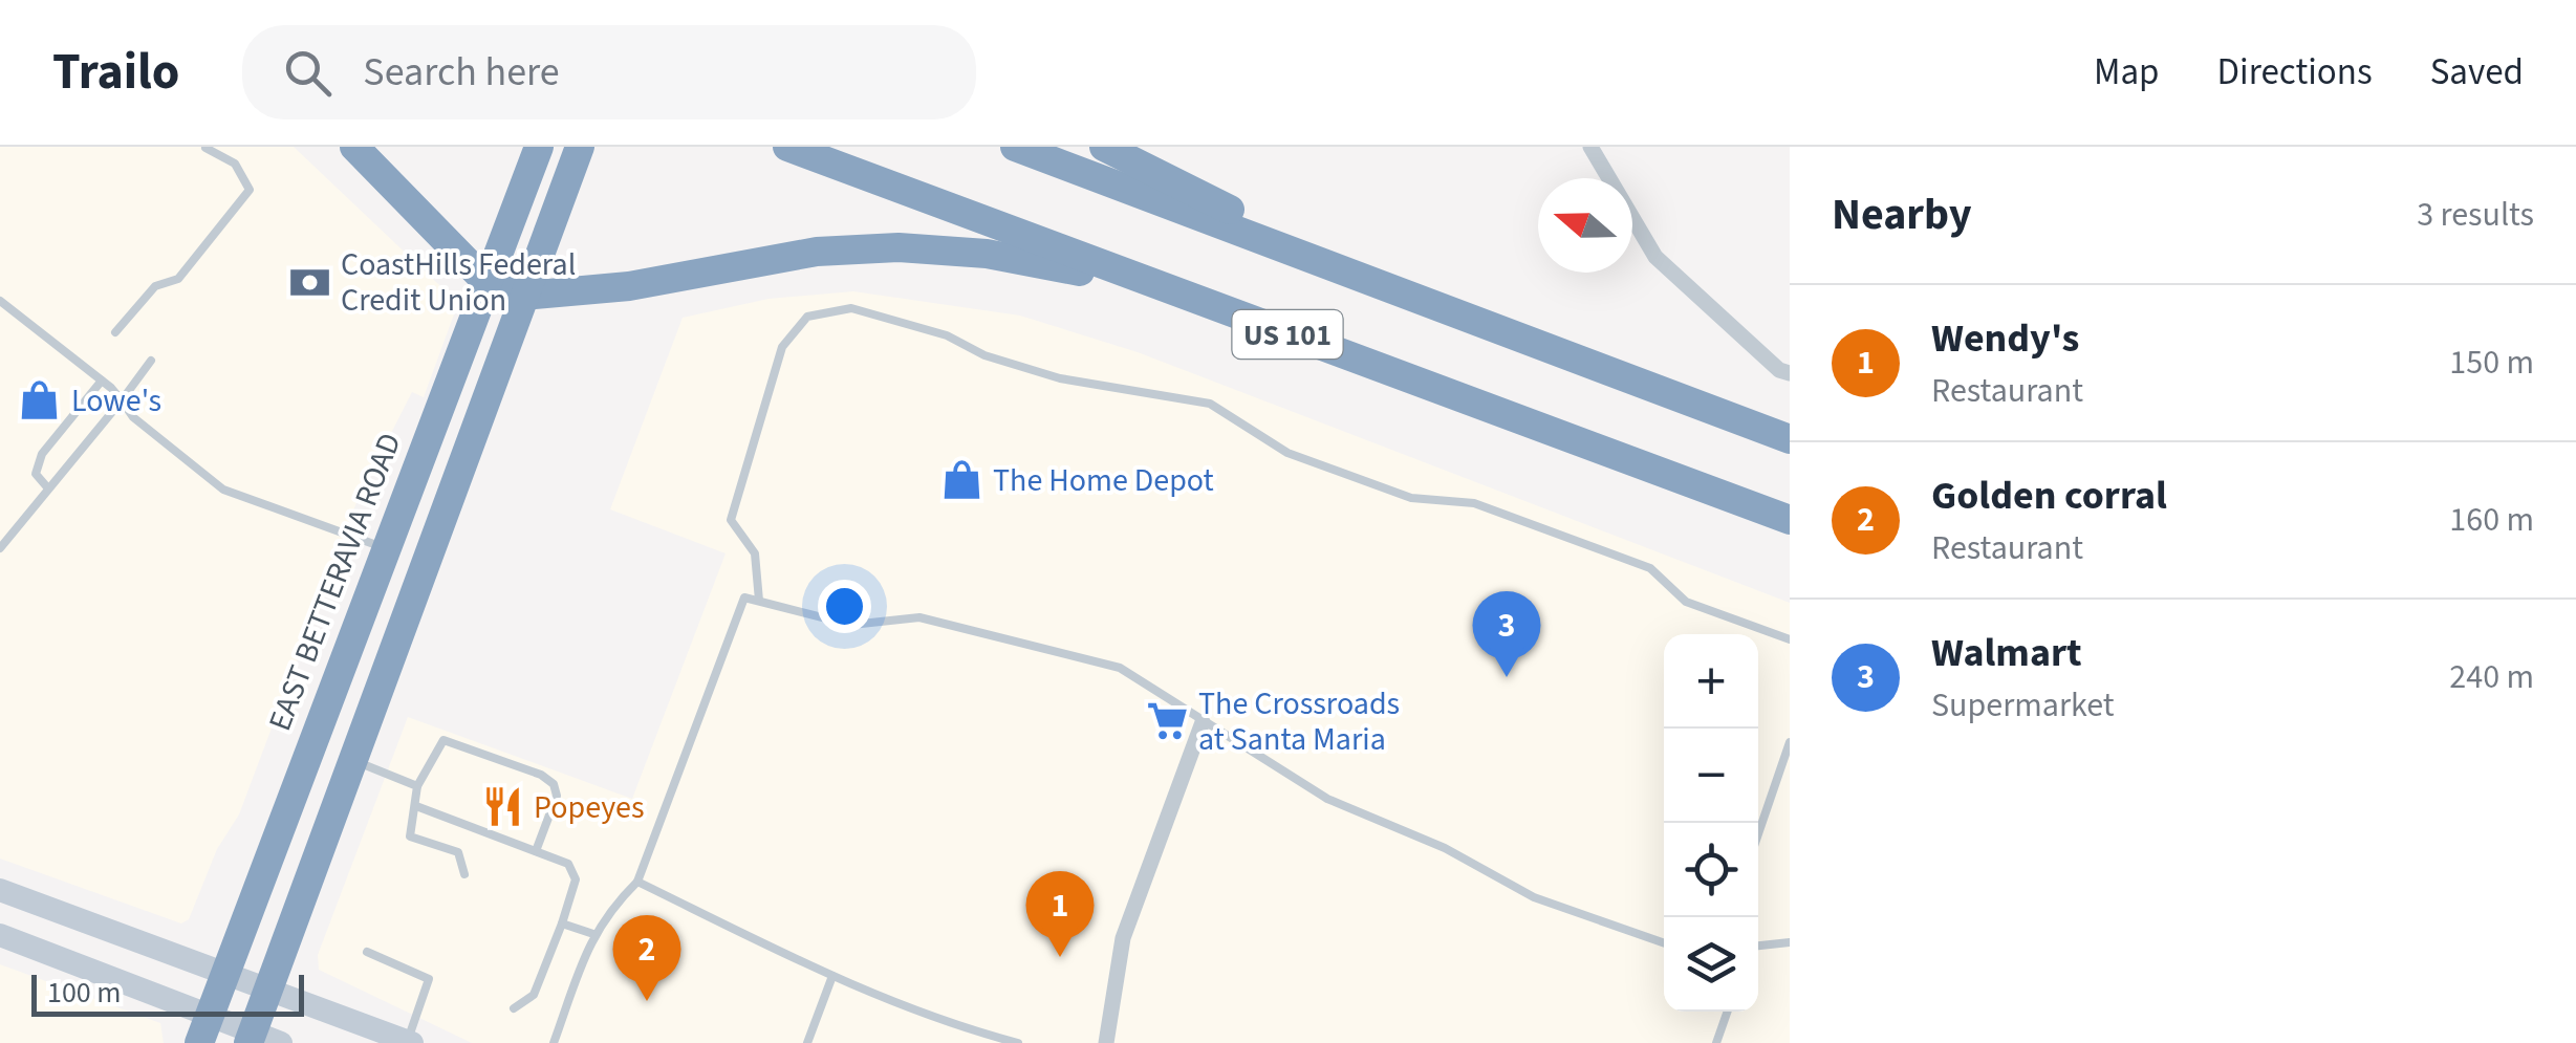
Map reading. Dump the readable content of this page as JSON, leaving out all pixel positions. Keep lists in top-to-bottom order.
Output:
{
  "streets": {
    "highway": ["US 101", "EAST BETTERAVIA ROAD"]
  },
  "places": {
    "bank": ["CoastHills Federal Credit Union"],
    "shop": ["Lowe's", "The Home Depot"],
    "supermarket": ["The Crossroads at Santa Maria"],
    "restaurant": ["Popeyes"]
  },
  "scale_bar": "100 m",
  "north": "left",
  "page": {
    "header": "Trailo",
    "search": "Search here",
    "nav": ["Map", "Directions", "Saved"],
    "heading": ["Nearby", "3 results"],
    "list": [
      {
        "mark": "1",
        "name": "Wendy's",
        "note": "Restaurant",
        "value": "150 m"
      },
      {
        "mark": "2",
        "name": "Golden corral",
        "note": "Restaurant",
        "value": "160 m"
      },
      {
        "mark": "3",
        "name": "Walmart",
        "note": "Supermarket",
        "value": "240 m"
      }
    ],
    "pins": ["3", "1", "2"],
    "map_buttons": ["+", "−"],
    "scale": "100 m"
  }
}
